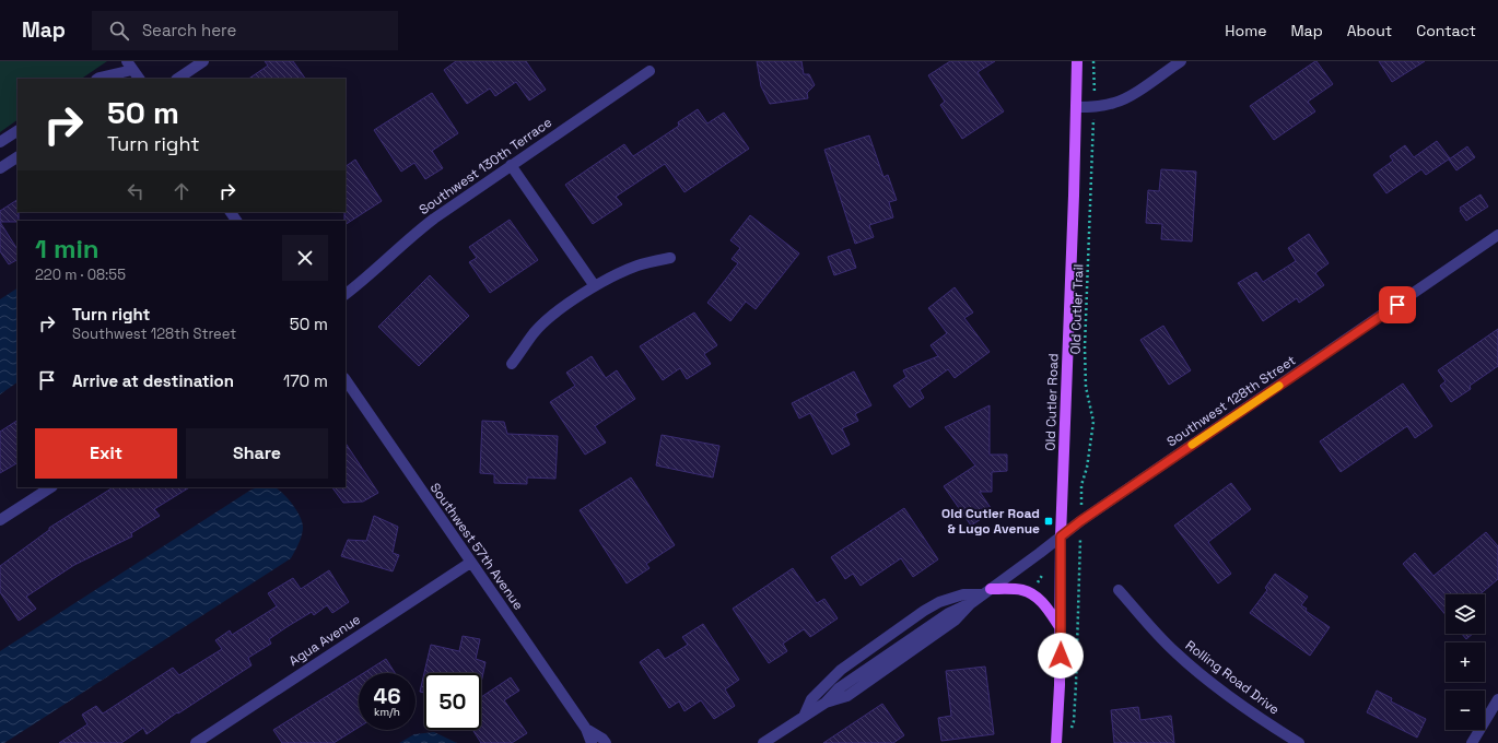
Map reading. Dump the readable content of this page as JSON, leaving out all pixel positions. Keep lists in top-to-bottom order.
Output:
{
  "streets": {
    "main road": ["Old Cutler Road"],
    "street": [
      "Southwest 130th Terrace",
      "Southwest 128th Street",
      "Southwest 57th Avenue",
      "Agua Avenue",
      "Rolling Road Drive"
    ],
    "path": ["Old Cutler Trail"]
  },
  "crossings": [
    ["Southwest 128th Street", "Old Cutler Road"],
    ["Southwest 57th Avenue", "Agua Avenue"]
  ],
  "places": {
    "transit": ["Old Cutler Road & Lugo Avenue"]
  },
  "page": {
    "header": "Map",
    "search": "Search here",
    "nav": [
      "Home",
      "Map",
      "About",
      "Contact"
    ],
    "turn": ["50 m", "Turn right"],
    "heading": ["1 min", "220 m · 08:55"],
    "list": [
      {
        "name": "Turn right",
        "note": "Southwest 128th Street",
        "value": "50 m"
      },
      {
        "name": "Arrive at destination",
        "value": "170 m"
      }
    ],
    "buttons": ["Exit", "Share"],
    "map_buttons": ["+", "−"],
    "speed": "46 km/h",
    "limit": "50"
  }
}
